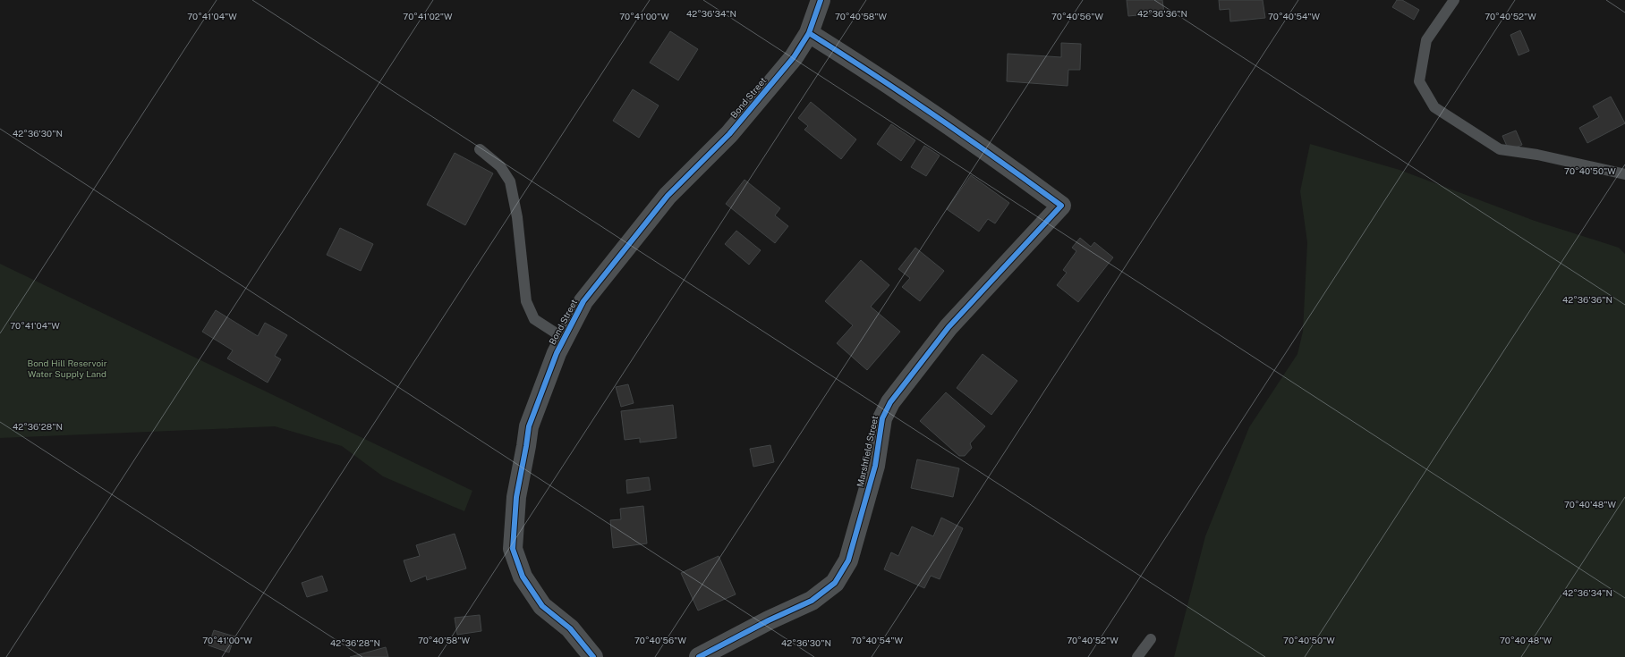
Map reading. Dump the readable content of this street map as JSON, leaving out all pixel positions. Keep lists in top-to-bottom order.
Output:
{
  "streets": {
    "street": ["Bond Street", "Marshfield Street"]
  },
  "crossings": [
    ["Bond Street", "Marshfield Street"]
  ],
  "parks": ["Bond Hill Reservoir Water Supply Land"],
  "coordinates": [
    "42°36'34\"N",
    "42°36'36\"N",
    "70°41'02\"W",
    "70°40'56\"W",
    "70°41'04\"W",
    "70°41'00\"W",
    "70°40'58\"W",
    "70°40'54\"W",
    "70°40'52\"W",
    "42°36'30\"N",
    "70°40'50\"W",
    "42°36'28\"N",
    "70°40'48\"W"
  ]
}
